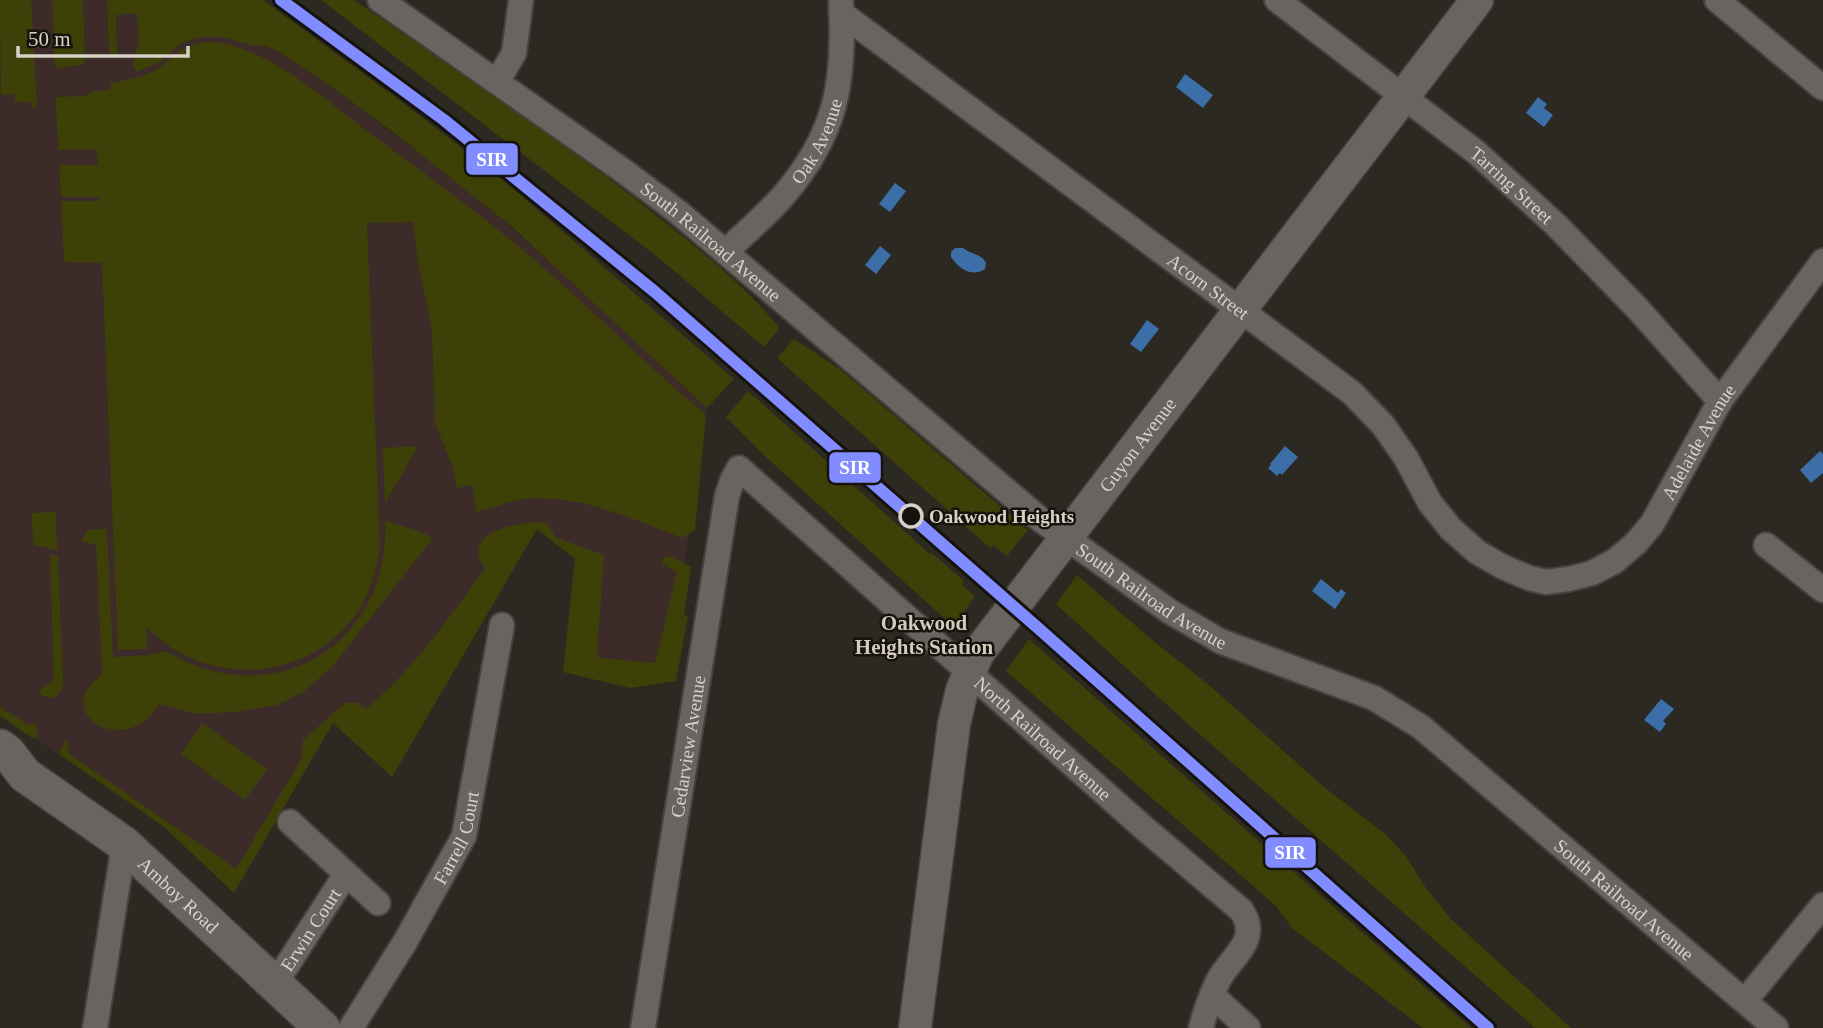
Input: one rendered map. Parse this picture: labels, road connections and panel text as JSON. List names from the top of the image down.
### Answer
{
  "streets": {
    "main road": ["Amboy Road"],
    "street": [
      "Oak Avenue",
      "Tarring Street",
      "South Railroad Avenue",
      "Acorn Street",
      "Adelaide Avenue",
      "Guyon Avenue",
      "North Railroad Avenue",
      "Cedarview Avenue",
      "Farrell Court",
      "Erwin Court"
    ]
  },
  "crossings": [
    ["Oak Avenue", "South Railroad Avenue"],
    ["Oak Avenue", "Acorn Street"],
    ["Tarring Street", "Adelaide Avenue"],
    ["Tarring Street", "Guyon Avenue"],
    ["South Railroad Avenue", "Guyon Avenue"],
    ["Acorn Street", "Adelaide Avenue"],
    ["Acorn Street", "Guyon Avenue"],
    ["Guyon Avenue", "North Railroad Avenue"],
    ["North Railroad Avenue", "Cedarview Avenue"],
    ["Amboy Road", "Erwin Court"]
  ],
  "districts": ["Oakwood Heights Station"],
  "places": ["Oakwood Heights"],
  "lines": ["transit line SIR"],
  "scale_bar": "50 m"
}
